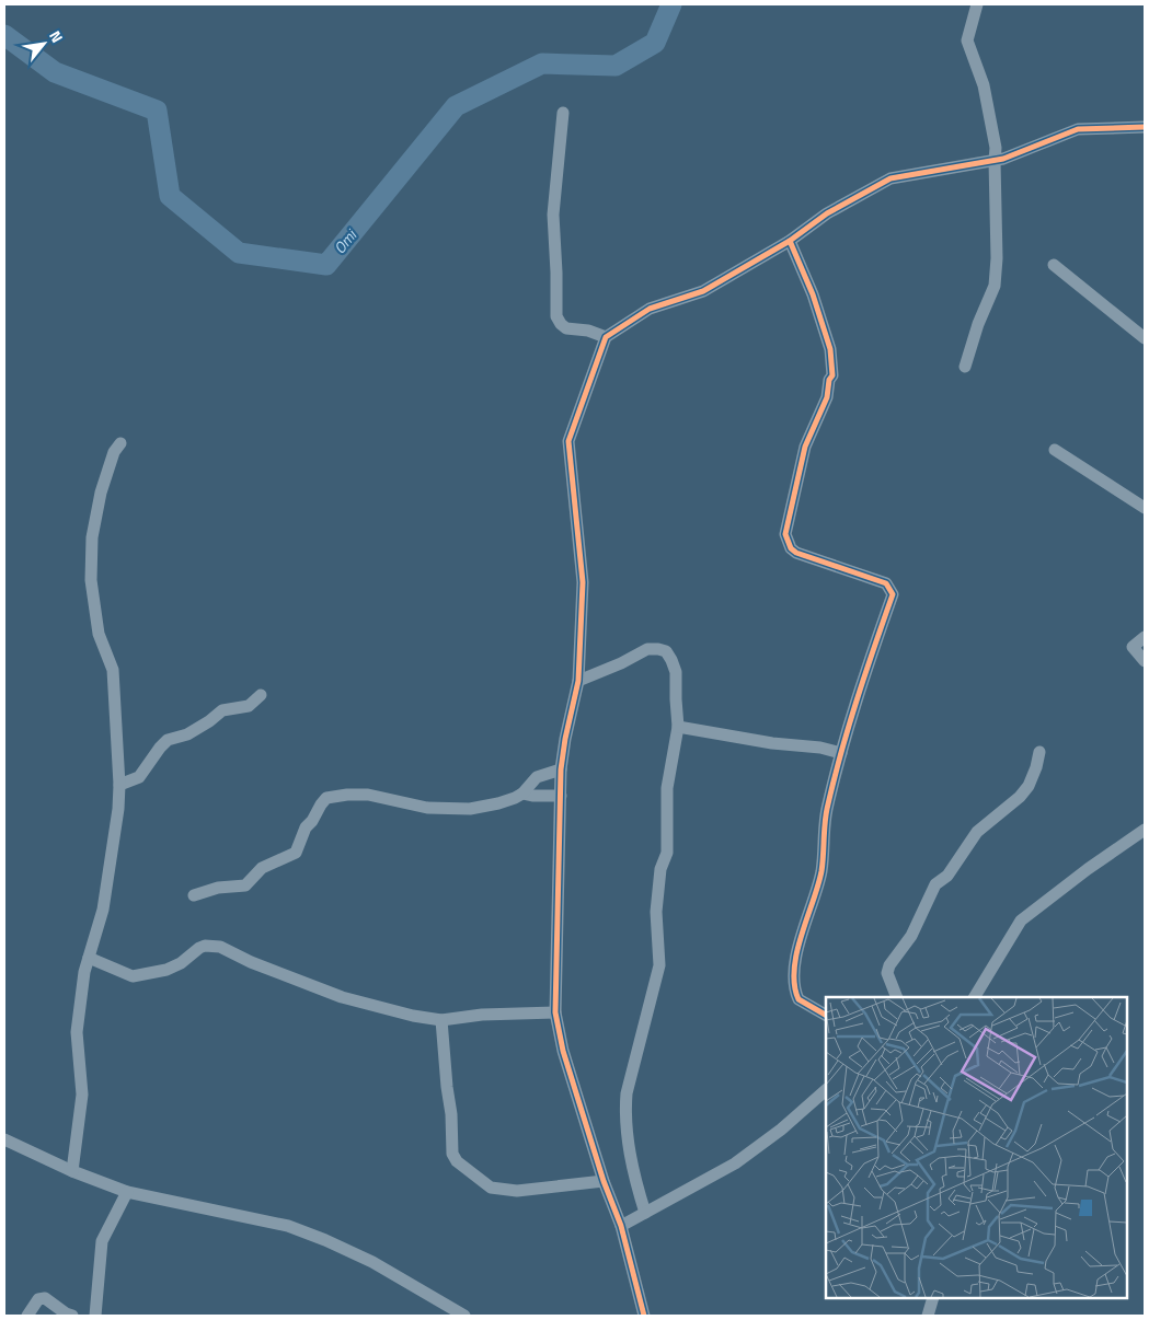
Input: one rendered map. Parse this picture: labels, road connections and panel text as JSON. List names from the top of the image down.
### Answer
{
  "water": ["Omi"],
  "north": "top right"
}
